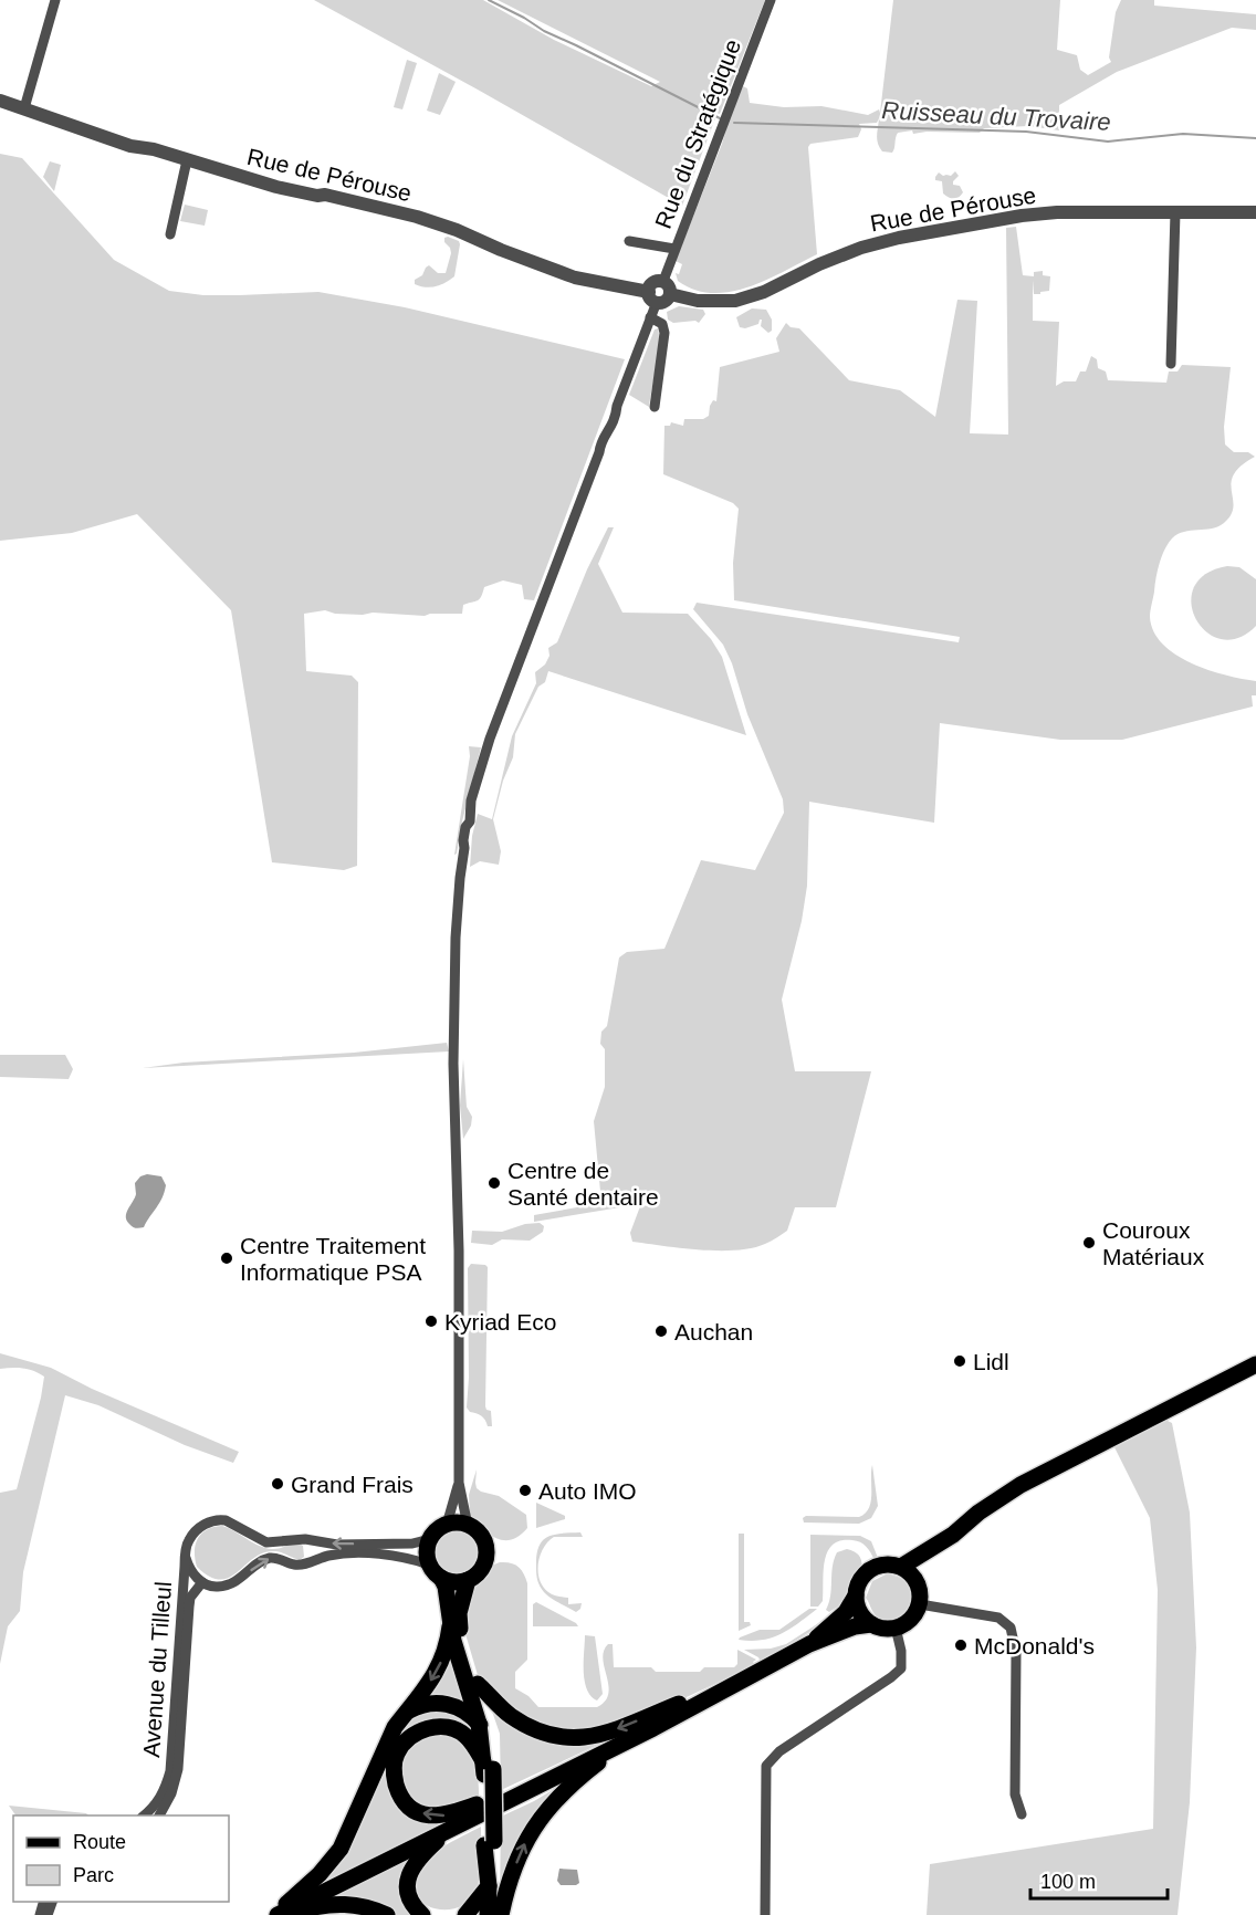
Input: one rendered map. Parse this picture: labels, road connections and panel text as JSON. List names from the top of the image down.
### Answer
{
  "streets": {
    "street": ["Rue du Stratégique", "Rue de Pérouse", "Avenue du Tilleul"]
  },
  "crossings": [
    ["Rue du Stratégique", "Rue de Pérouse"]
  ],
  "water": ["Ruisseau du Trovaire"],
  "places": [
    "Centre de Santé dentaire",
    "Couroux Matériaux",
    "Centre Traitement Informatique PSA",
    "Kyriad Eco",
    "Auchan",
    "Lidl",
    "Grand Frais",
    "Auto IMO",
    "McDonald's"
  ],
  "legend": ["Route", "Parc"],
  "scale_bar": "100 m"
}
